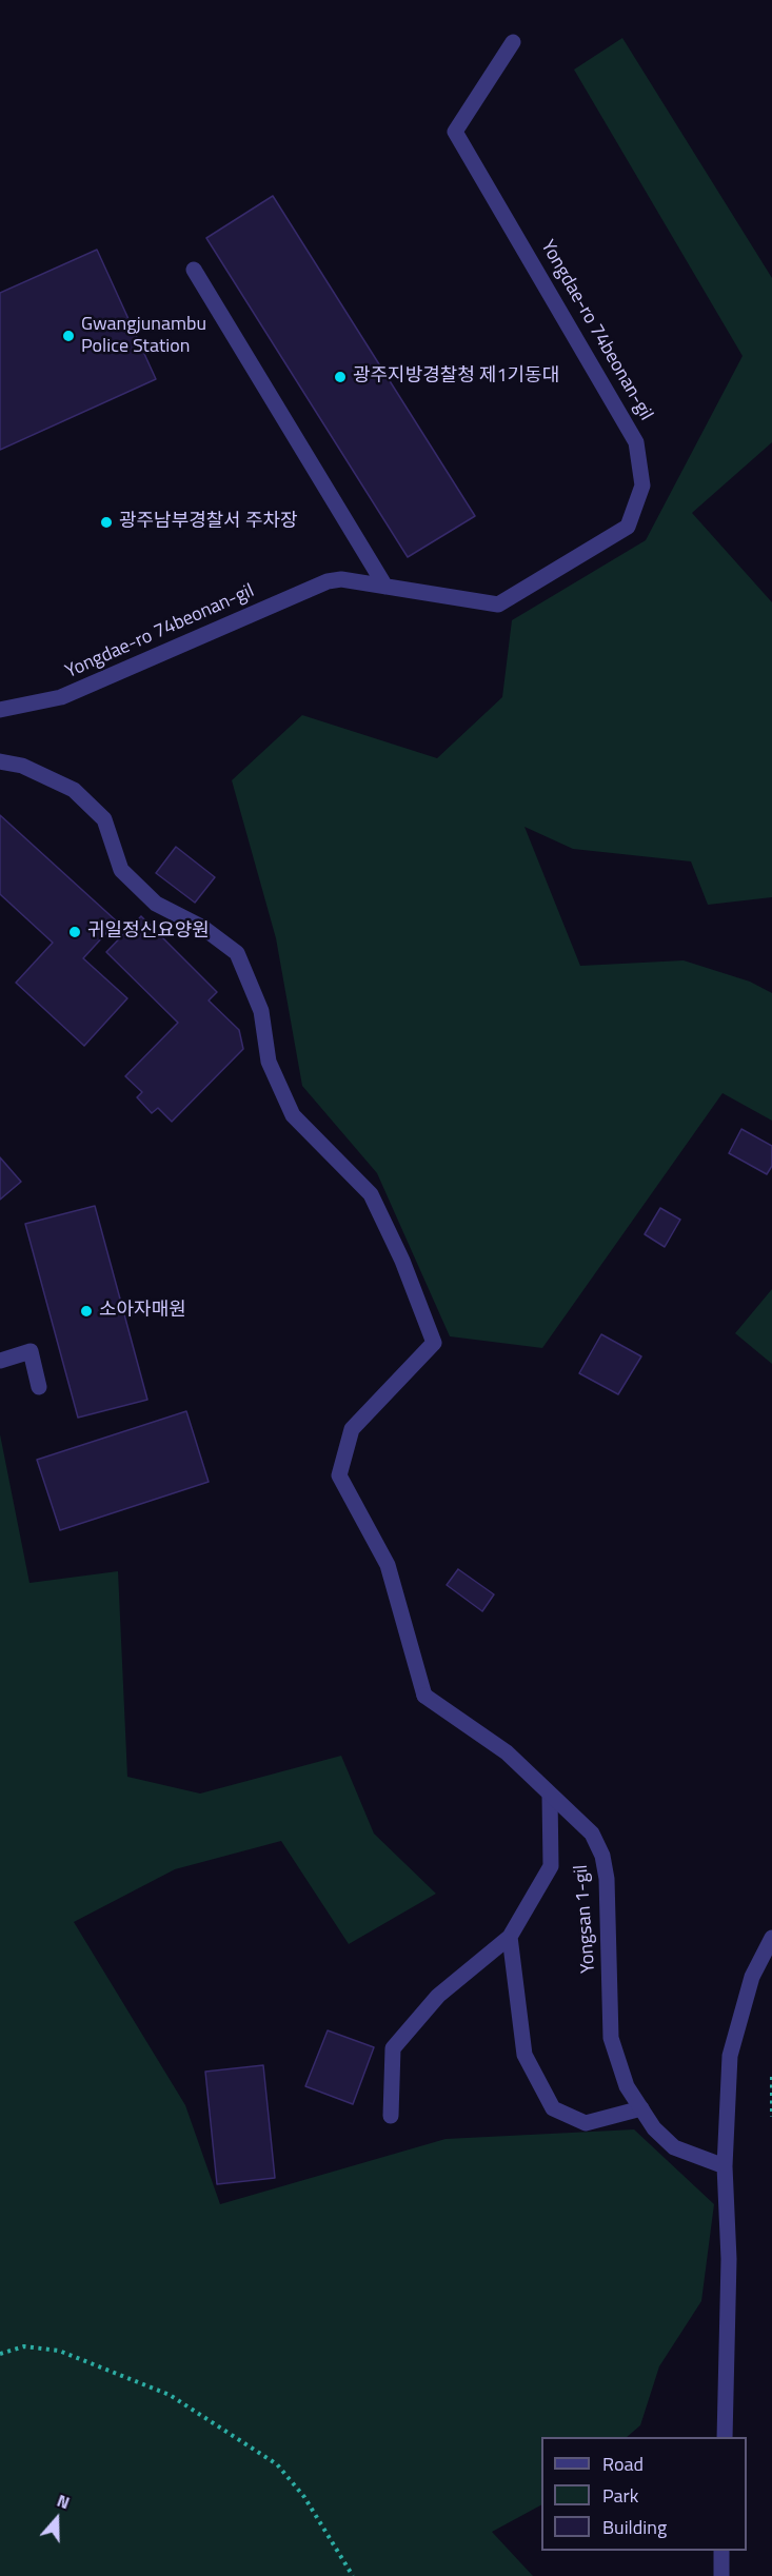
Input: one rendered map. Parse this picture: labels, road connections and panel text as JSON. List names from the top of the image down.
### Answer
{
  "streets": {
    "street": ["Yongdae-ro 74beonan-gil", "Yongsan 1-gil"]
  },
  "places": [
    "Gwangjunambu Police Station",
    "광주지방경찰청 제1기동대",
    "광주남부경찰서 주차장",
    "귀일정신요양원",
    "소아자매원"
  ],
  "legend": ["Road", "Park", "Building"],
  "north": "top"
}
